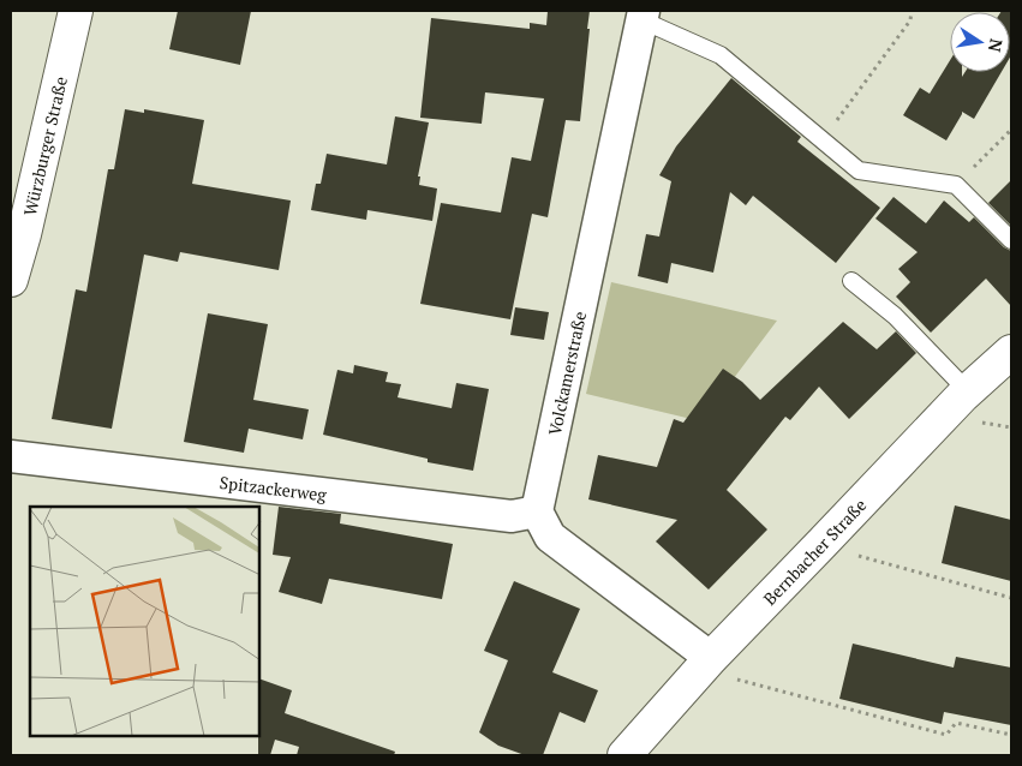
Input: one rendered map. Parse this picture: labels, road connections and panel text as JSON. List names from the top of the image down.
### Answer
{
  "streets": {
    "street": [
      "Würzburger Straße",
      "Volckamerstraße",
      "Spitzackerweg",
      "Bernbacher Straße"
    ]
  },
  "crossings": [
    ["Volckamerstraße", "Spitzackerweg"]
  ],
  "north": "right"
}
